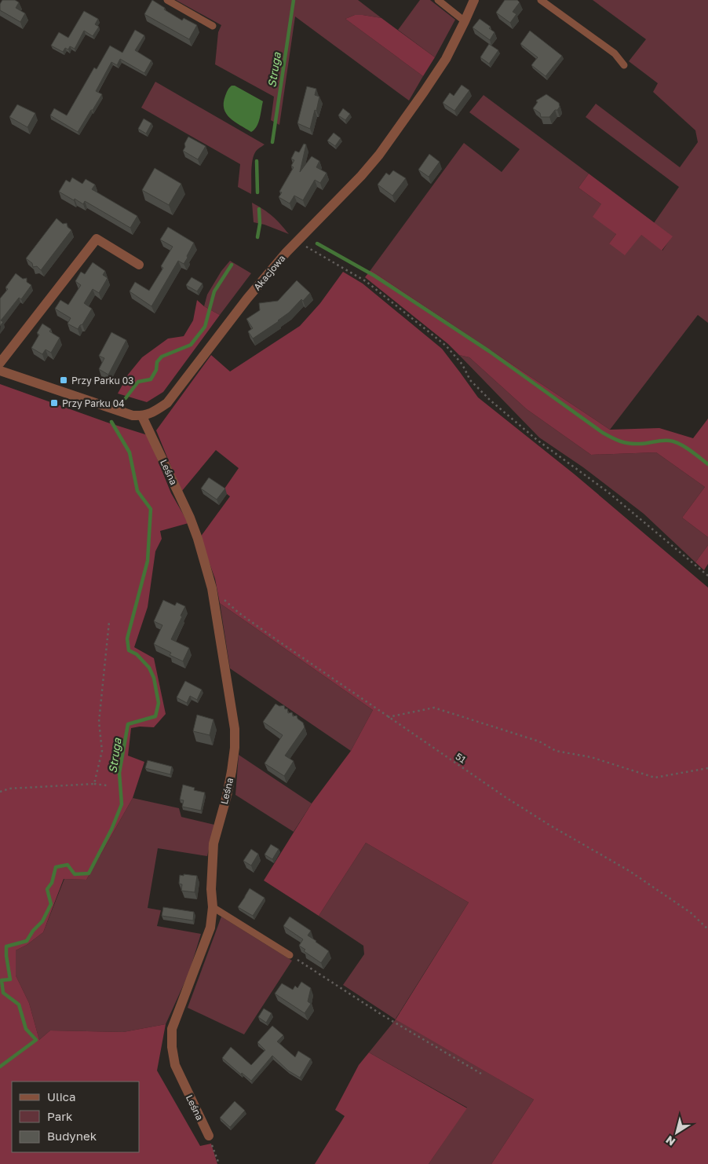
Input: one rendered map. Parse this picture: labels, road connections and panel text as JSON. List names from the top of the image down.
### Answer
{
  "streets": {
    "street": ["Akacjowa", "Leśna"],
    "path": ["51"]
  },
  "crossings": [
    ["Akacjowa", "Leśna"],
    ["Leśna", "51"]
  ],
  "water": ["Struga"],
  "places": {
    "transit": ["Przy Parku 03", "Przy Parku 04"]
  },
  "legend": ["Ulica", "Park", "Budynek"],
  "north": "bottom left"
}
